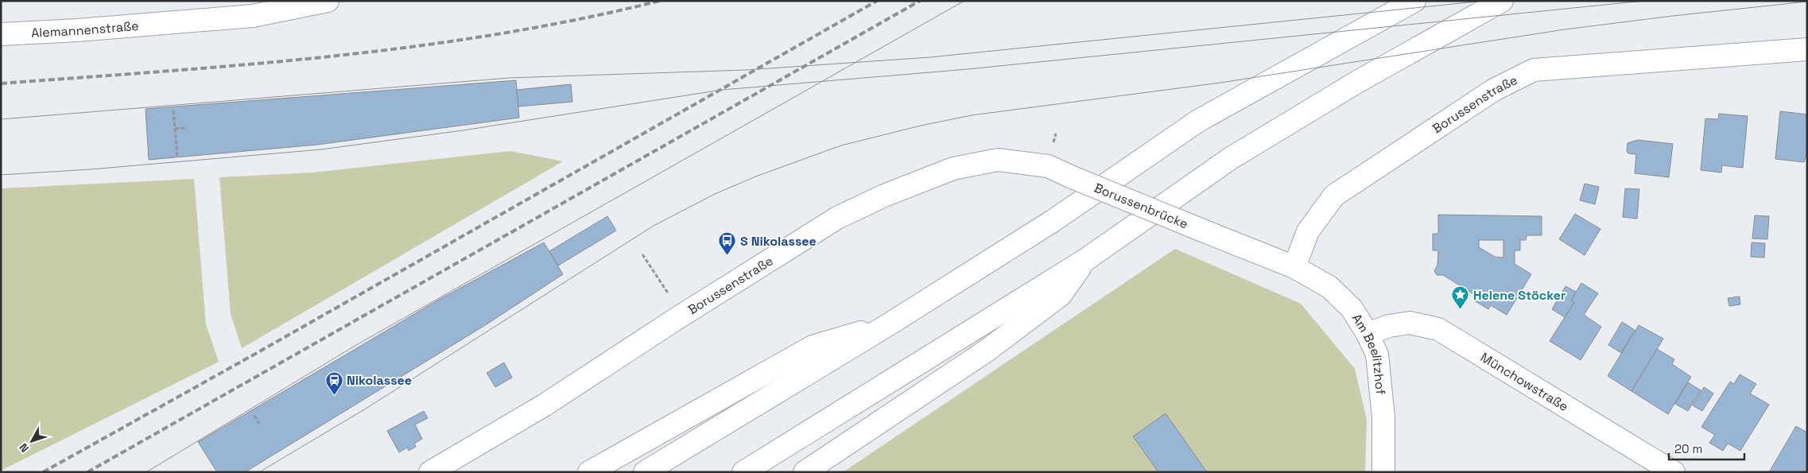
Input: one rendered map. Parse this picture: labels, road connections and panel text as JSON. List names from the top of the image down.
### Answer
{
  "streets": {
    "main road": [
      "Alemannenstraße",
      "Borussenstraße",
      "Borussenbrücke",
      "Am Beelitzhof",
      "Münchowstraße"
    ]
  },
  "crossings": [
    ["Borussenstraße", "Borussenbrücke"],
    ["Borussenstraße", "Am Beelitzhof"],
    ["Borussenbrücke", "Am Beelitzhof"],
    ["Am Beelitzhof", "Münchowstraße"]
  ],
  "places": {
    "bus stop": ["S Nikolassee"],
    "place": ["Helene Stöcker"],
    "station": ["Nikolassee"]
  },
  "scale_bar": "20 m",
  "north": "bottom left"
}
